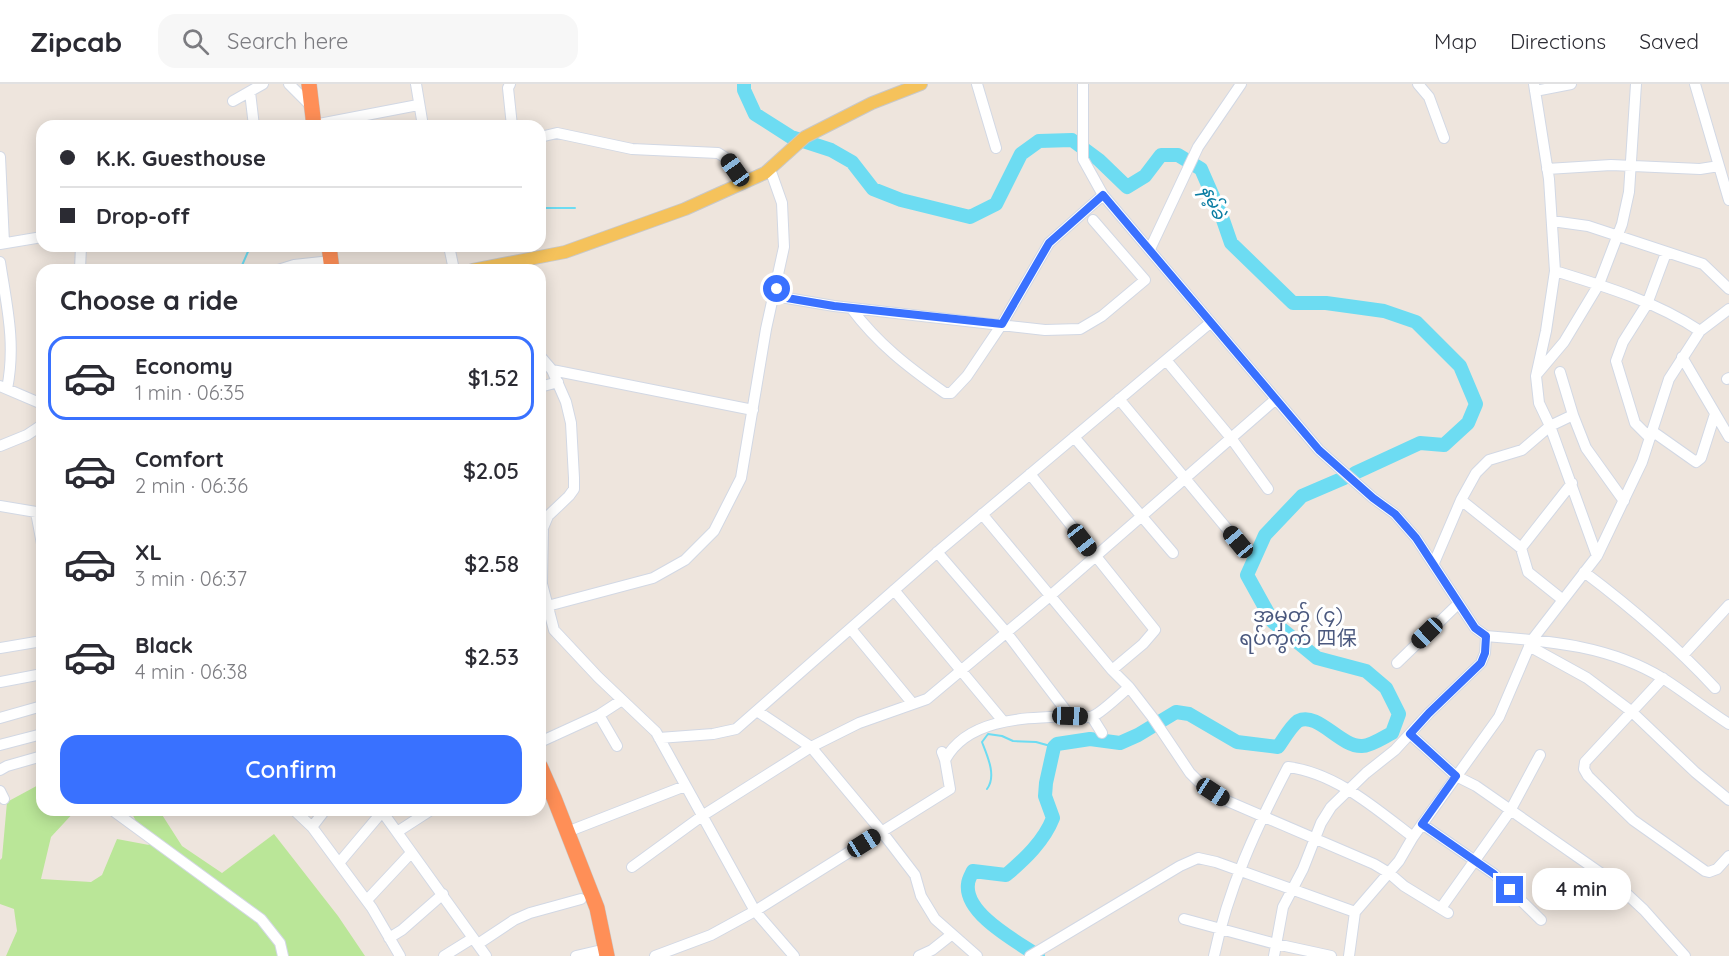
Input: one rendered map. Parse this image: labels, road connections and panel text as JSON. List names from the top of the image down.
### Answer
{
  "districts": ["အမှတ် (၄) ရပ်ကွက် 四保"],
  "water": ["နမ့်ခဲ"],
  "page": {
    "header": "Zipcab",
    "search": "Search here",
    "nav": ["Map", "Directions", "Saved"],
    "banner": ["K.K. Guesthouse", "Drop-off"],
    "heading": "Choose a ride",
    "list": [
      {
        "name": "Economy",
        "note": "1 min · 06:35",
        "value": "$1.52"
      },
      {
        "name": "Comfort",
        "note": "2 min · 06:36",
        "value": "$2.05"
      },
      {
        "name": "XL",
        "note": "3 min · 06:37",
        "value": "$2.58"
      },
      {
        "name": "Black",
        "note": "4 min · 06:38",
        "value": "$2.53"
      }
    ],
    "buttons": "Confirm",
    "bubble": "4 min"
  }
}
